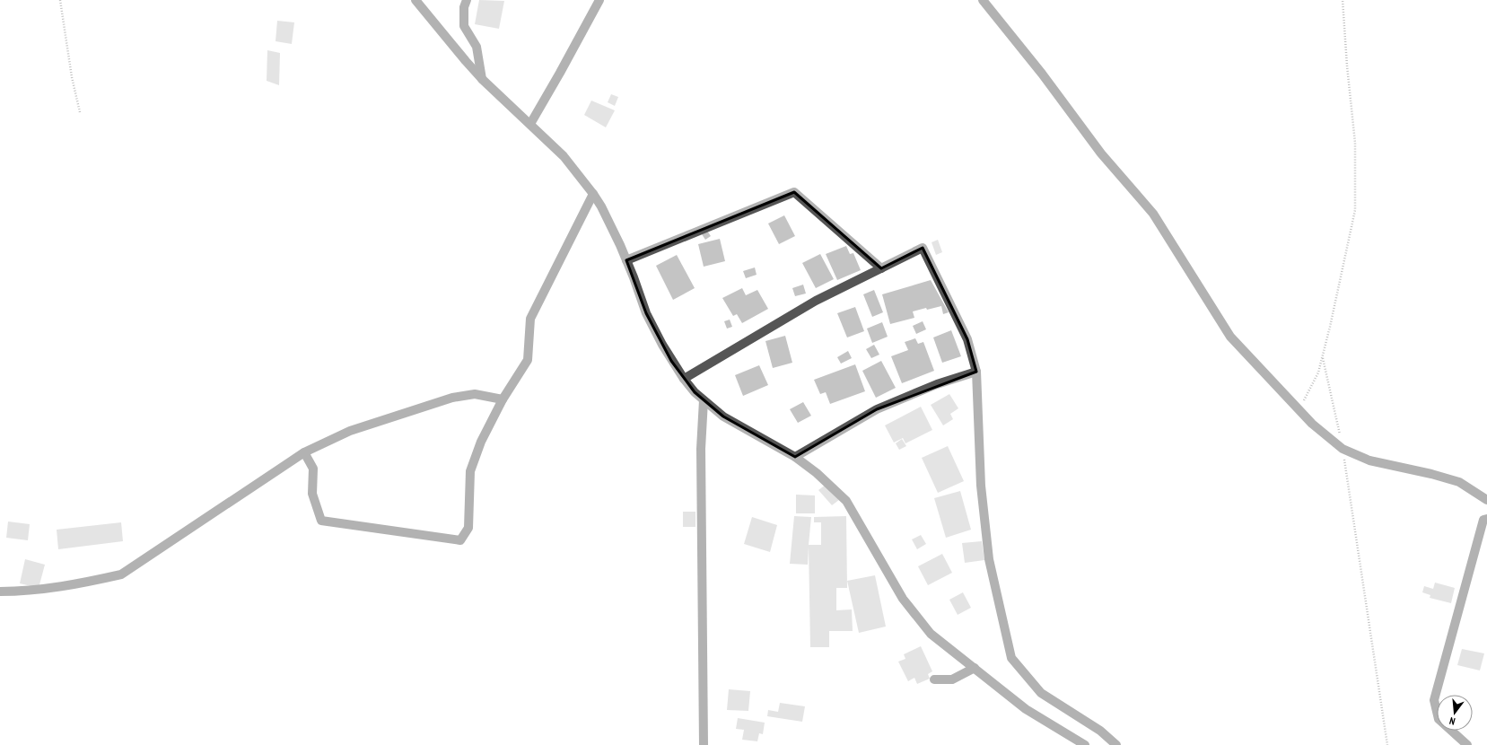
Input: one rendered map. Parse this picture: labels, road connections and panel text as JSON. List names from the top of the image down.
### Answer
{
  "north": "bottom"
}
